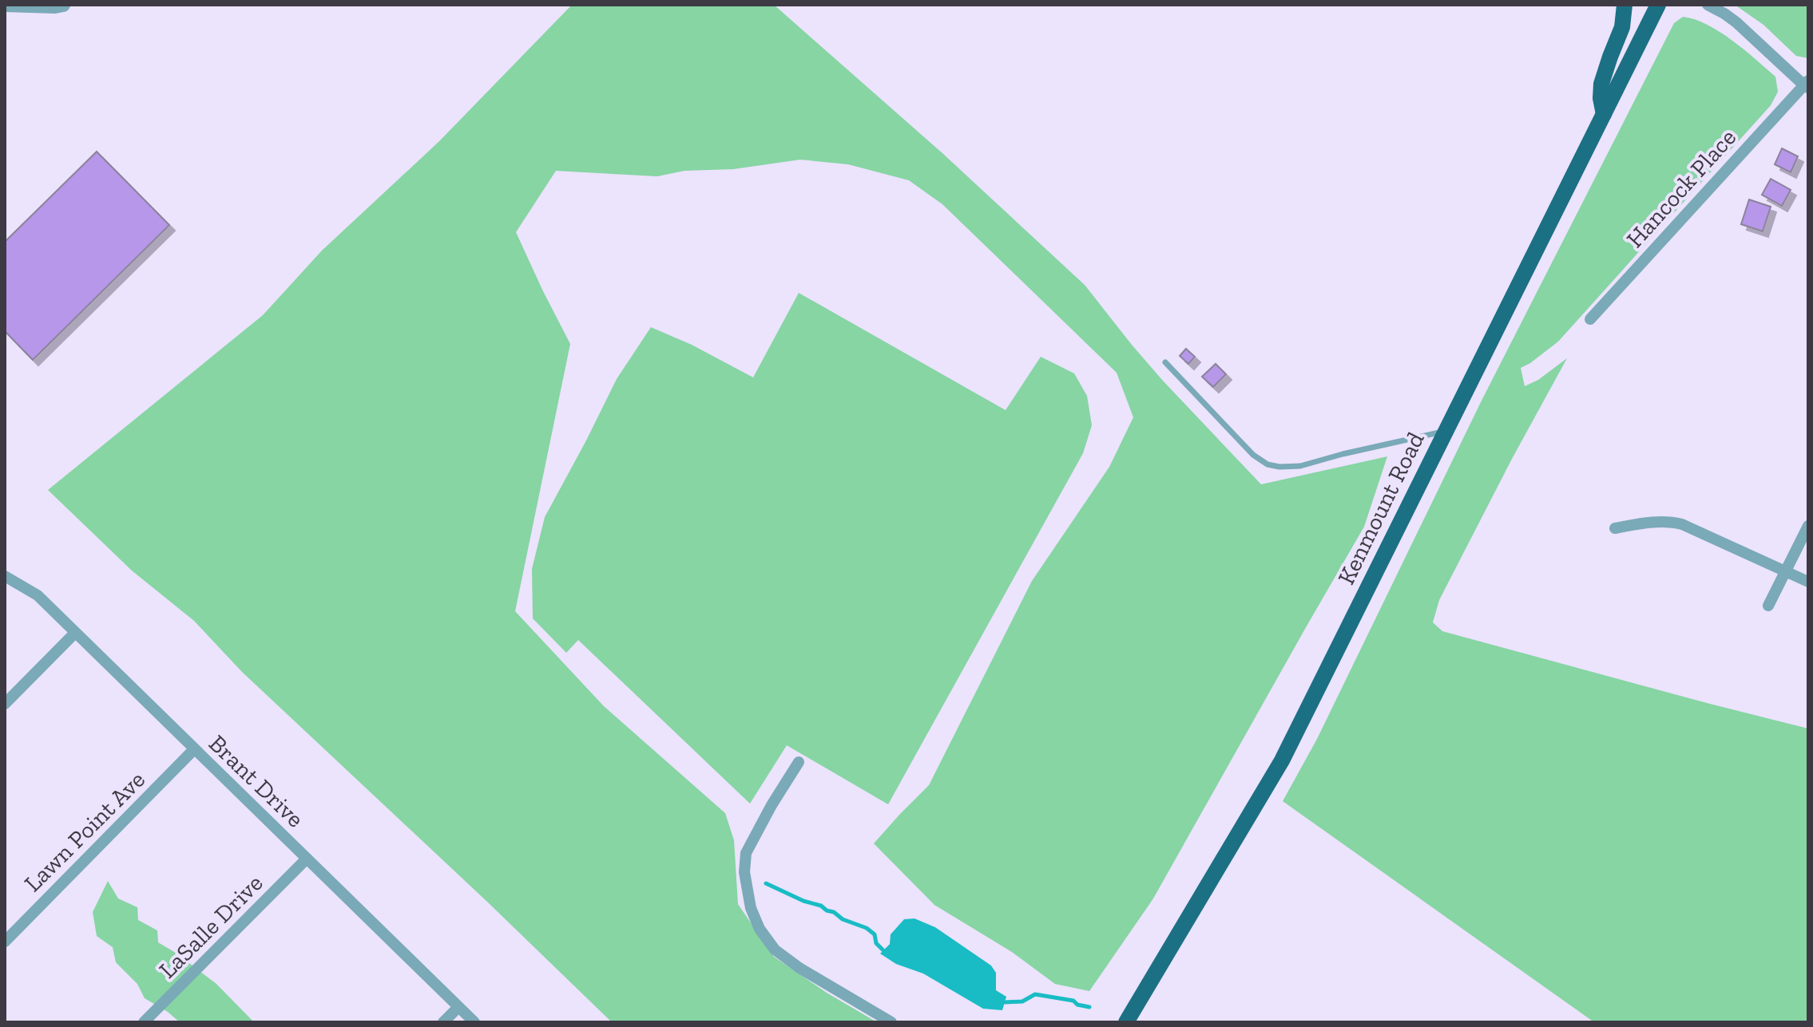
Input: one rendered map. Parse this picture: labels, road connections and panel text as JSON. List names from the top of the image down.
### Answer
{
  "streets": {
    "main road": ["Kenmount Road"],
    "street": [
      "Hancock Place",
      "Brant Drive",
      "Lawn Point Ave",
      "LaSalle Drive"
    ]
  },
  "crossings": [
    ["Brant Drive", "Lawn Point Ave"],
    ["Brant Drive", "LaSalle Drive"]
  ]
}
